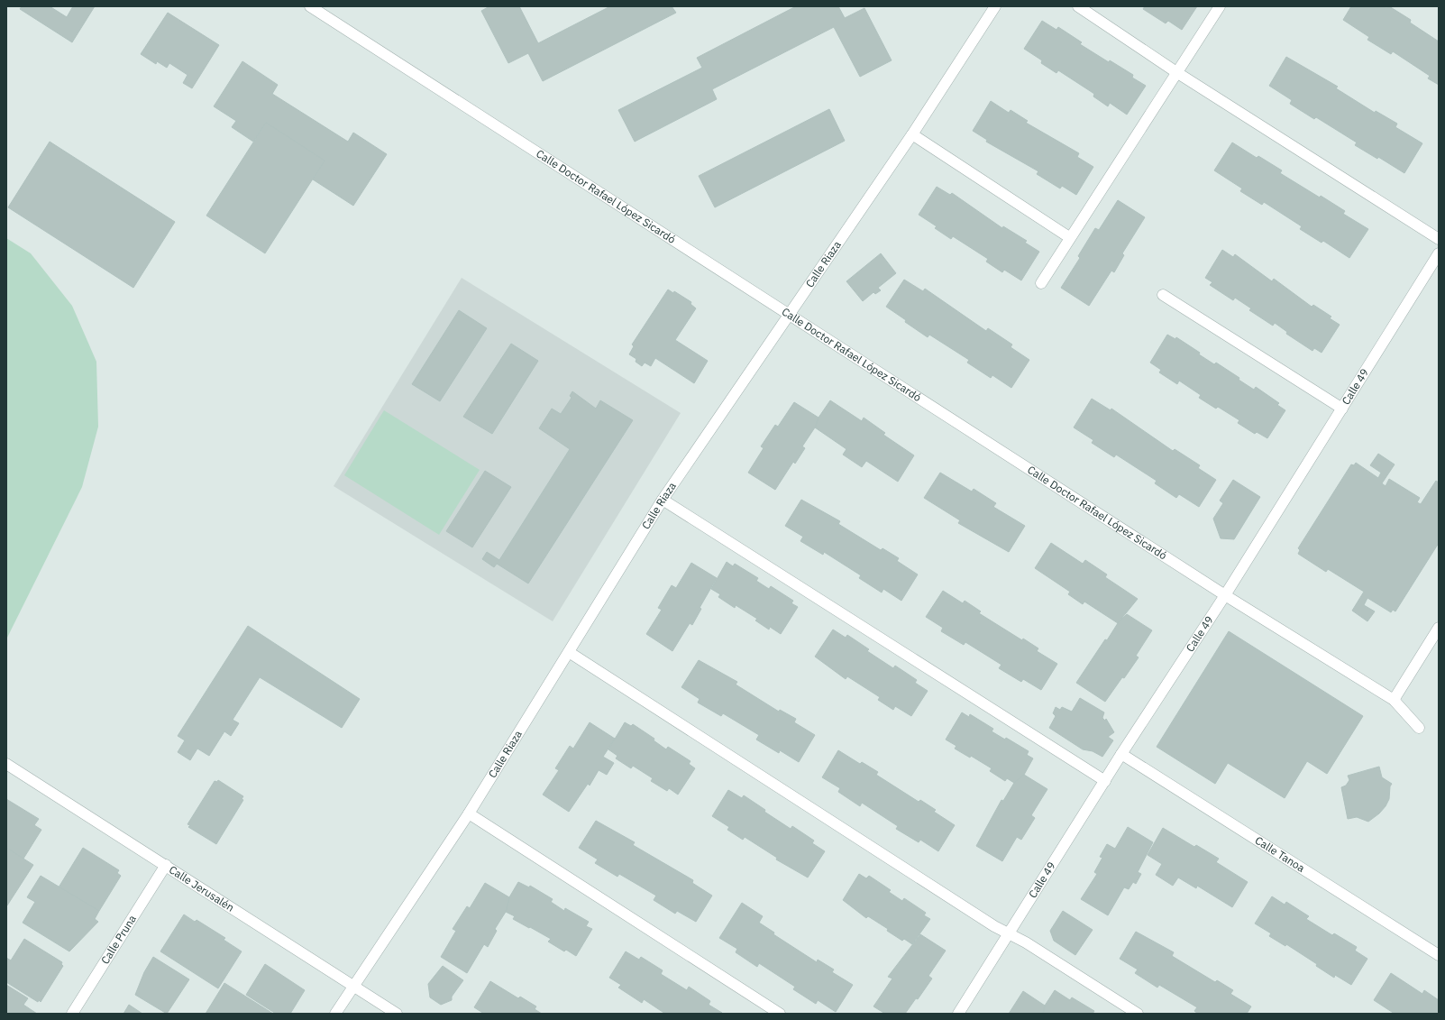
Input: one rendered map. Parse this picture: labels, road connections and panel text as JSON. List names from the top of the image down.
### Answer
{
  "streets": {
    "street": [
      "Calle Doctor Rafael López Sicardó",
      "Calle Riaza",
      "Calle 49",
      "Calle Tanoa",
      "Calle Jerusalén",
      "Calle Pruna"
    ]
  },
  "crossings": [
    ["Calle Doctor Rafael López Sicardó", "Calle Riaza"],
    ["Calle Doctor Rafael López Sicardó", "Calle 49"],
    ["Calle Riaza", "Calle Jerusalén"],
    ["Calle 49", "Calle Tanoa"],
    ["Calle Jerusalén", "Calle Pruna"]
  ]
}
